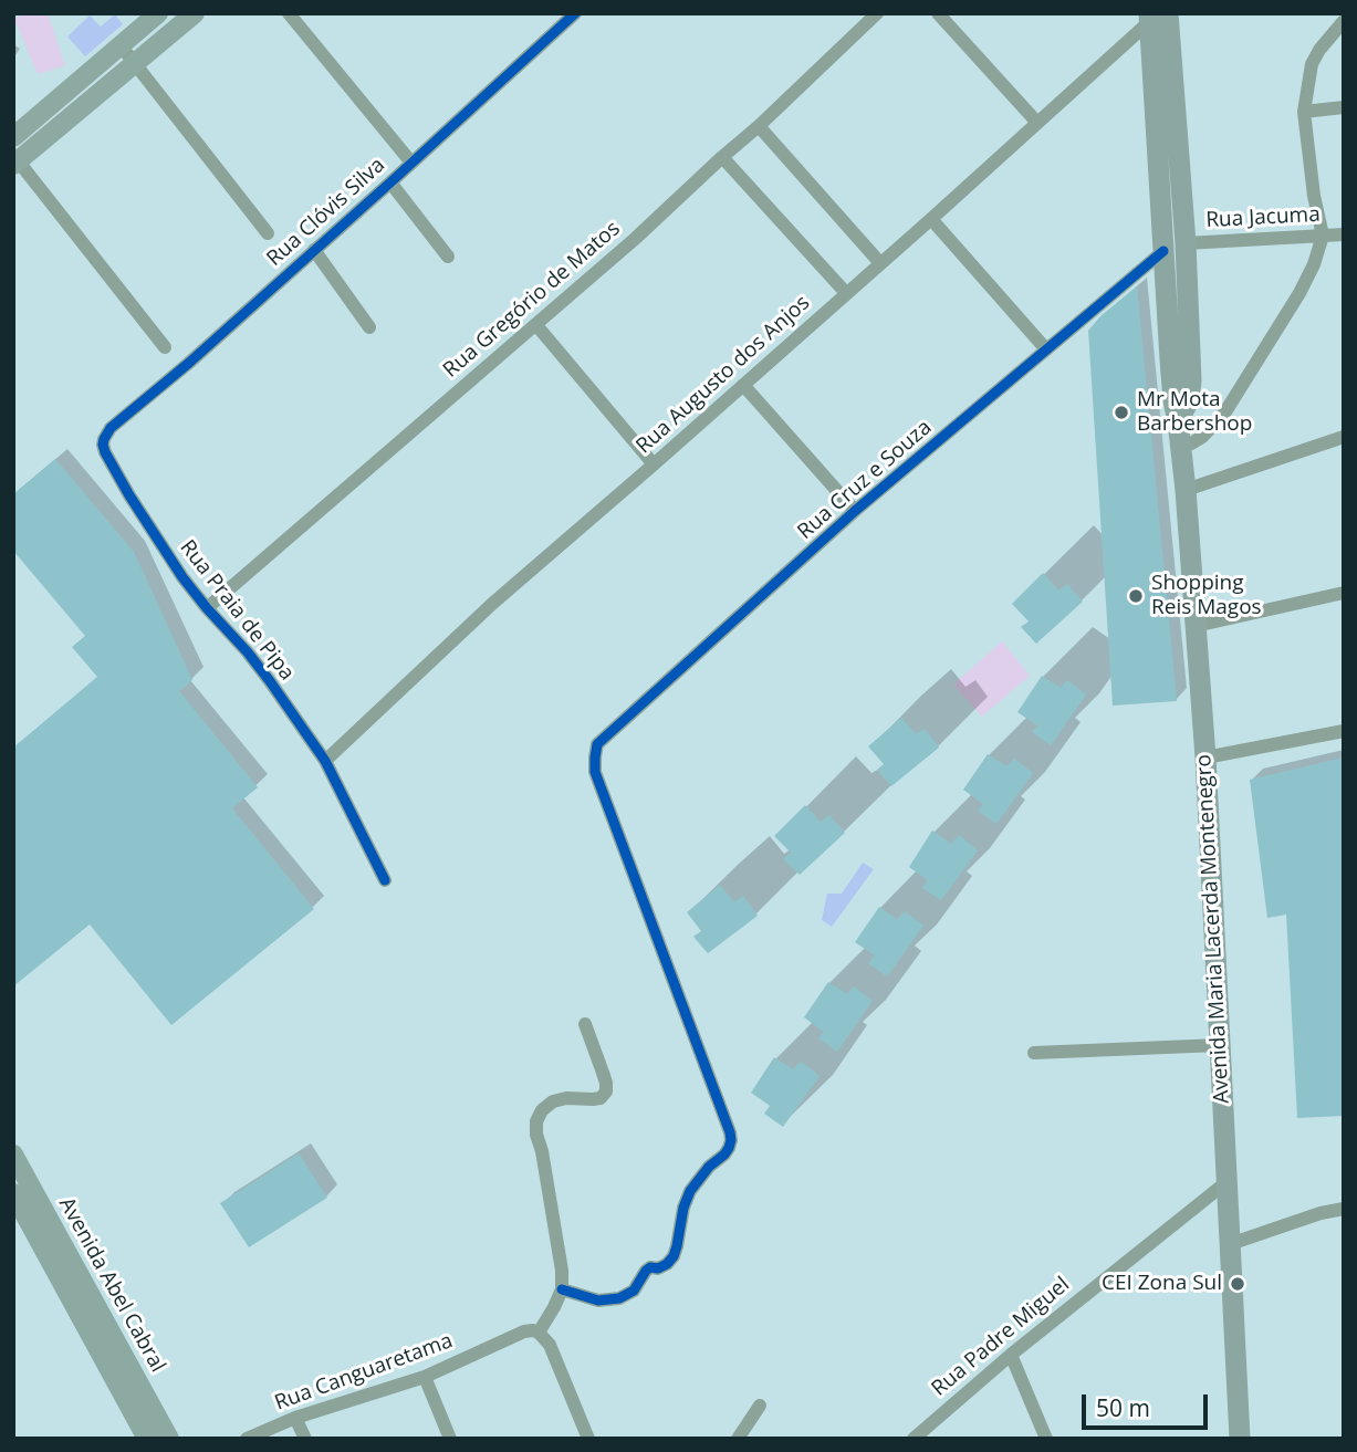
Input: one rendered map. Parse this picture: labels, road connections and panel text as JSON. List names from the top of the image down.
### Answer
{
  "streets": {
    "main road": ["Avenida Maria Lacerda Montenegro", "Avenida Abel Cabral"],
    "street": [
      "Rua Clóvis Silva",
      "Rua Jacuma",
      "Rua Gregório de Matos",
      "Rua Augusto dos Anjos",
      "Rua Cruz e Souza",
      "Rua Praia de Pipa",
      "Rua Padre Miguel",
      "Rua Canguaretama"
    ]
  },
  "crossings": [
    ["Rua Clóvis Silva", "Rua Praia de Pipa"],
    ["Rua Jacuma", "Avenida Maria Lacerda Montenegro"],
    ["Rua Gregório de Matos", "Rua Praia de Pipa"],
    ["Rua Augusto dos Anjos", "Rua Praia de Pipa"],
    ["Rua Augusto dos Anjos", "Avenida Maria Lacerda Montenegro"],
    ["Rua Cruz e Souza", "Avenida Maria Lacerda Montenegro"],
    ["Avenida Maria Lacerda Montenegro", "Rua Padre Miguel"]
  ],
  "places": ["Mr Mota Barbershop", "Shopping Reis Magos", "CEI Zona Sul"],
  "scale_bar": "50 m"
}
